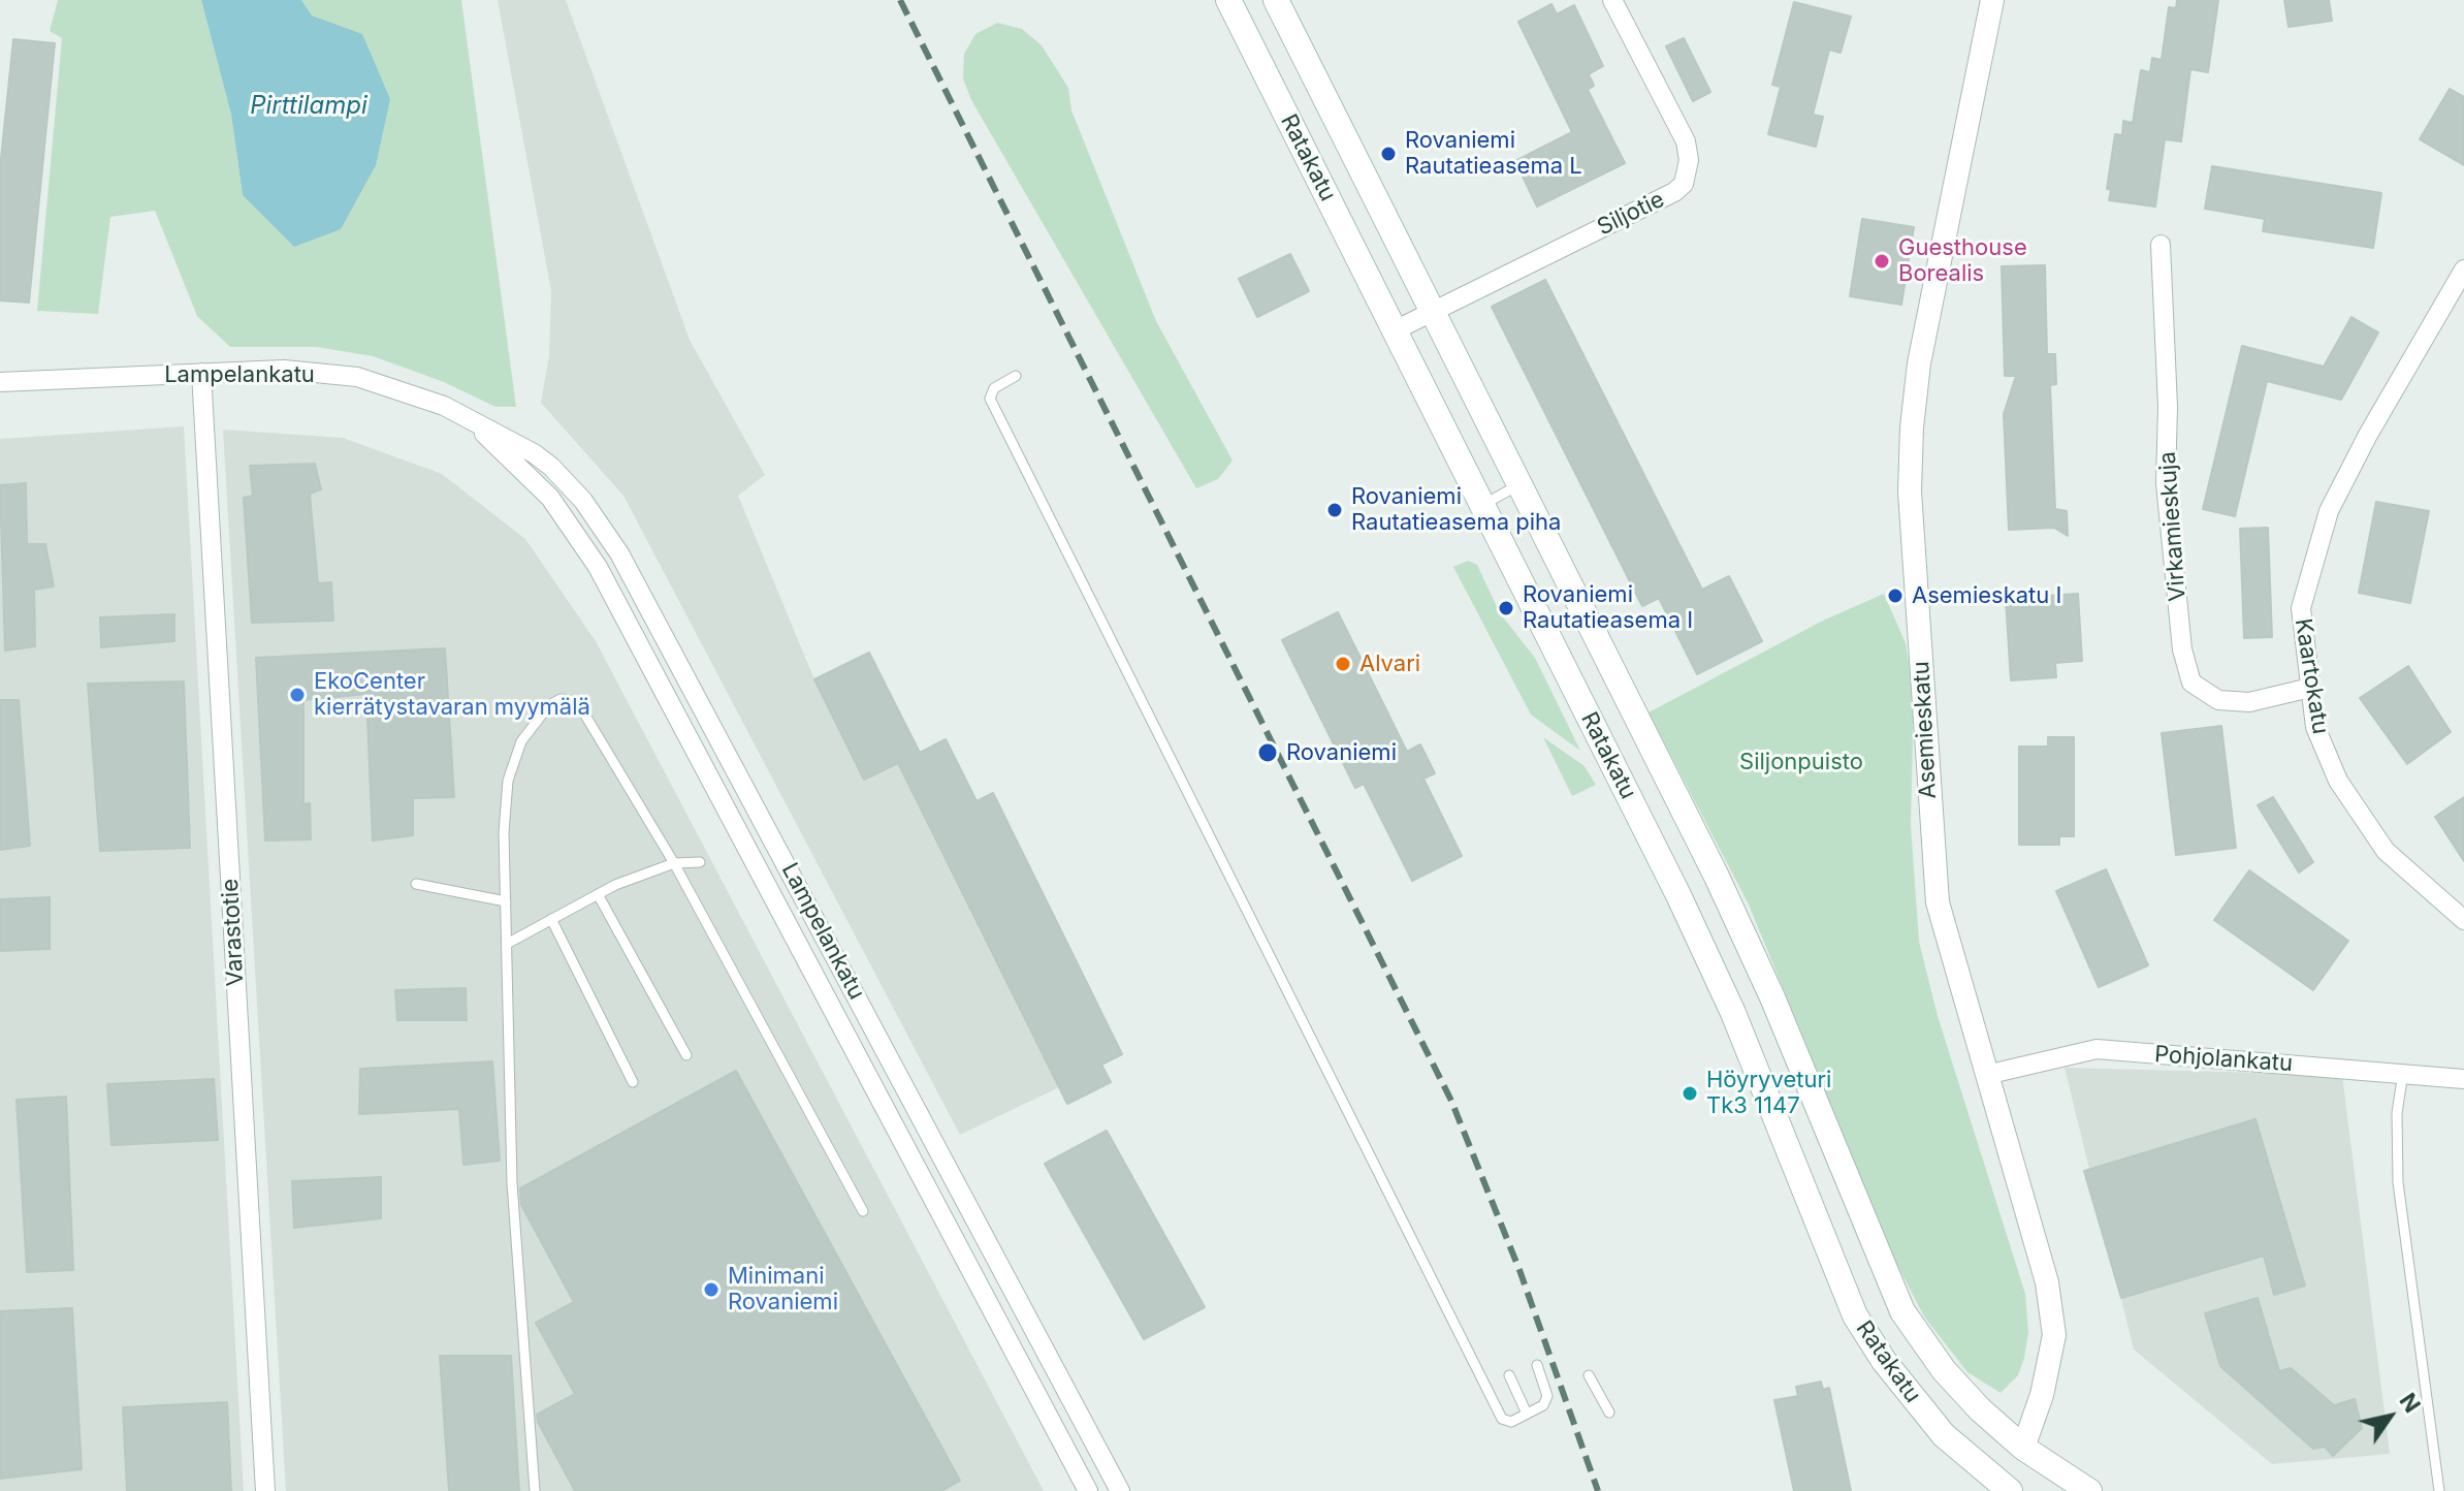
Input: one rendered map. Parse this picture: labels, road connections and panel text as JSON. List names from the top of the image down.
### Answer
{
  "streets": {
    "main road": ["Ratakatu"],
    "street": [
      "Siljotie",
      "Lampelankatu",
      "Virkamieskuja",
      "Kaartokatu",
      "Asemieskatu",
      "Varastotie",
      "Pohjolankatu"
    ]
  },
  "crossings": [
    ["Ratakatu", "Siljotie"],
    ["Ratakatu", "Asemieskatu"],
    ["Lampelankatu", "Varastotie"],
    ["Virkamieskuja", "Kaartokatu"],
    ["Asemieskatu", "Pohjolankatu"]
  ],
  "water": ["Pirttilampi"],
  "parks": ["Siljonpuisto"],
  "places": [
    "Rovaniemi Rautatieasema L",
    "Guesthouse Borealis",
    "Rovaniemi Rautatieasema piha",
    "Asemieskatu I",
    "Rovaniemi Rautatieasema I",
    "Alvari",
    "EkoCenter kierrätystavaran myymälä",
    "Rovaniemi",
    "Höyryveturi Tk3 1147",
    "Minimani Rovaniemi"
  ],
  "north": "top right"
}
